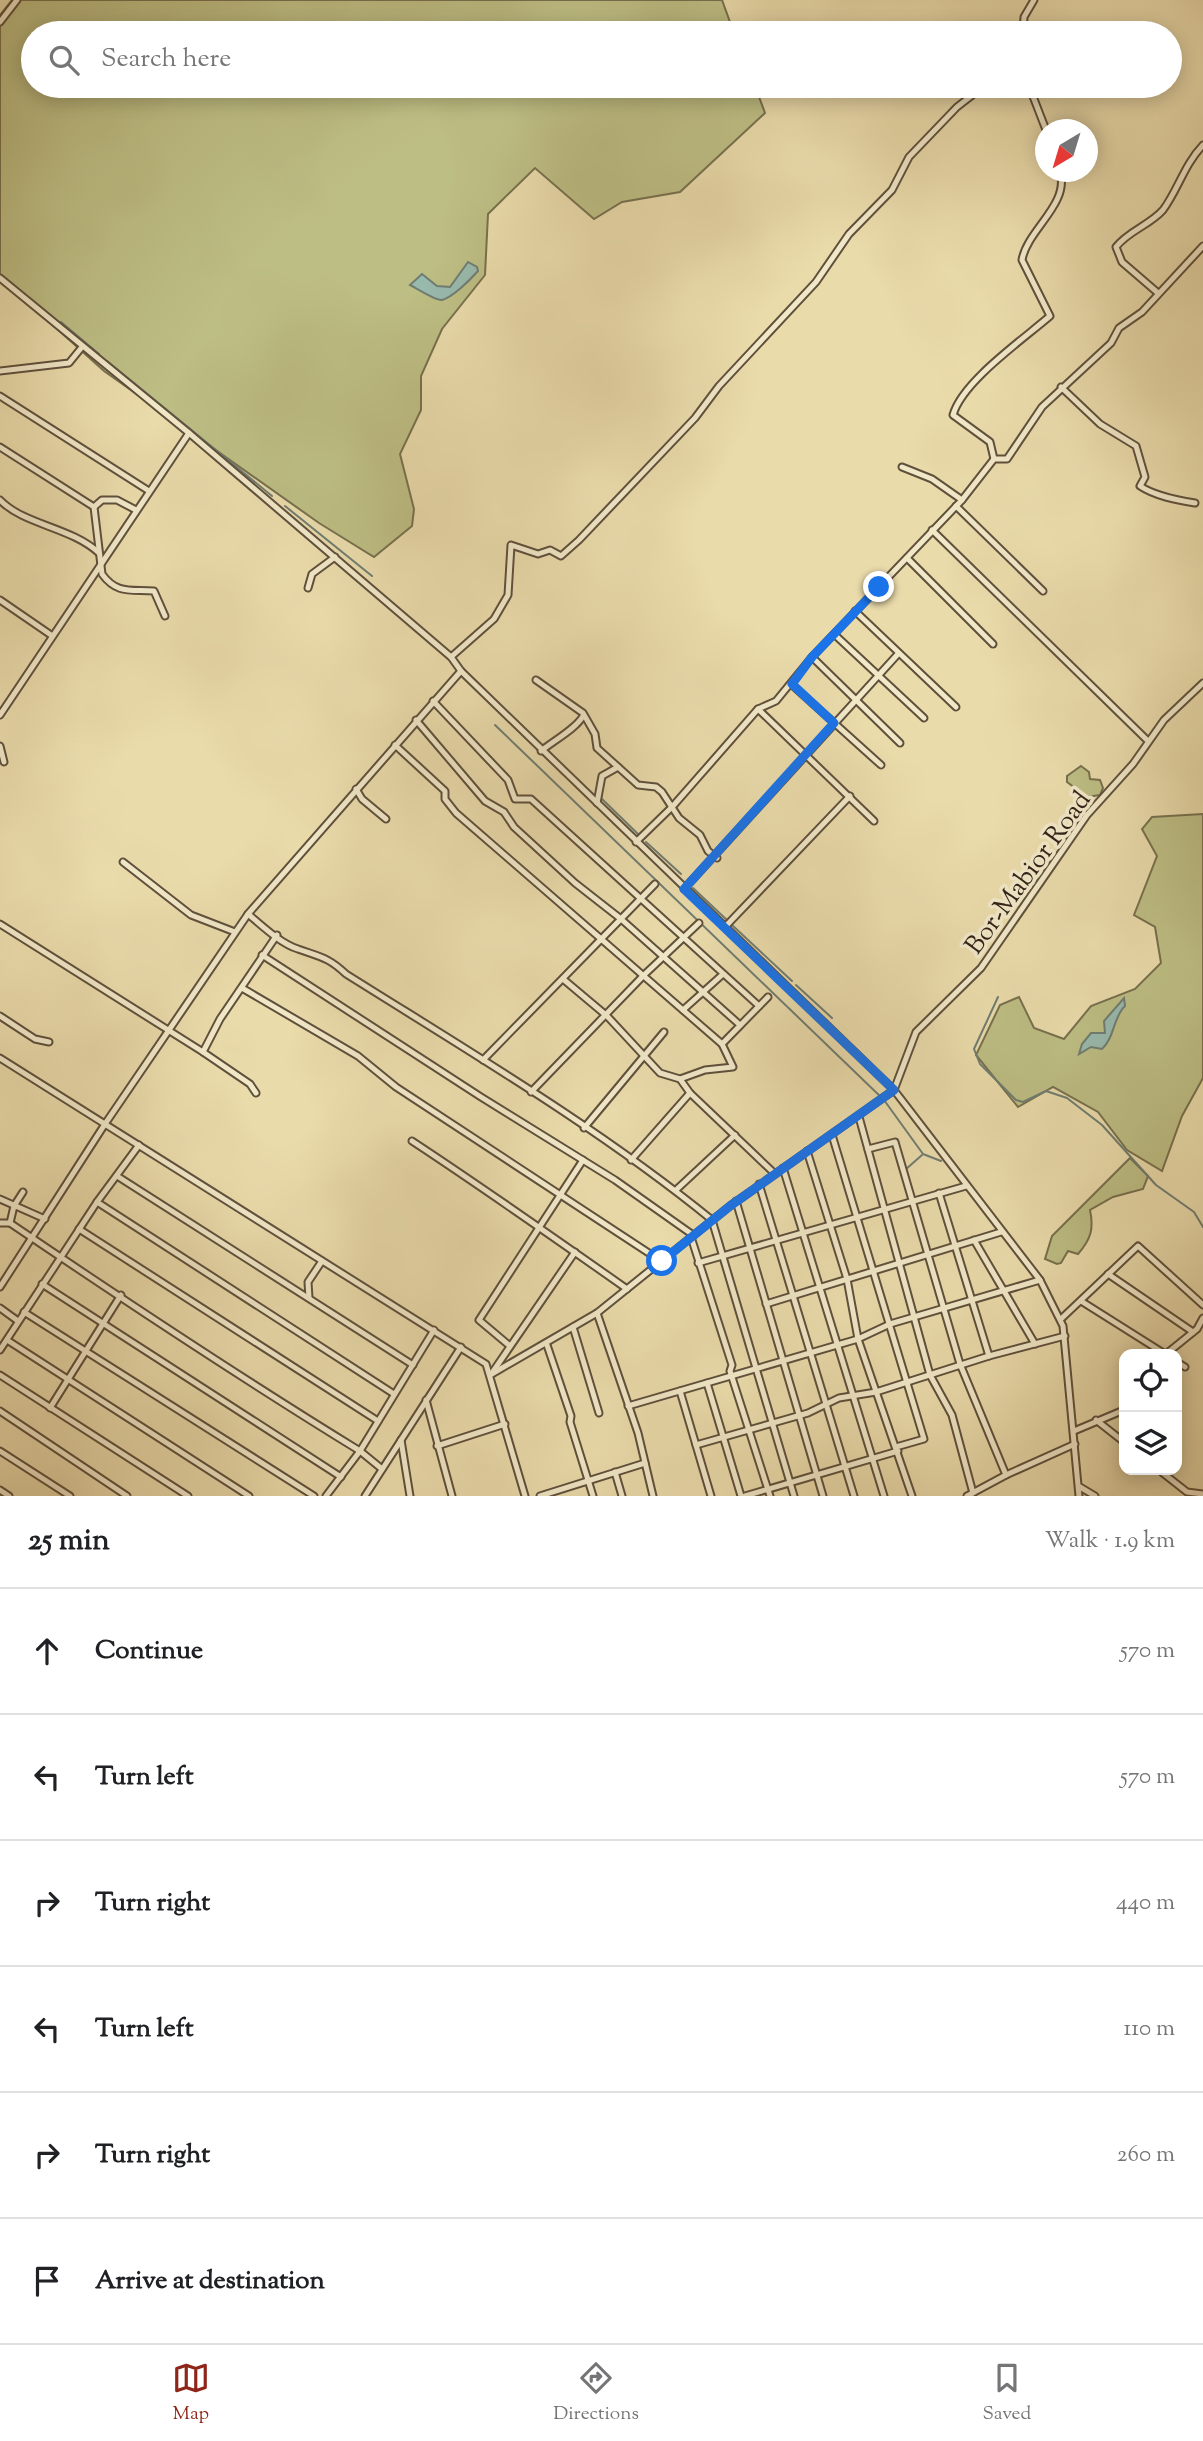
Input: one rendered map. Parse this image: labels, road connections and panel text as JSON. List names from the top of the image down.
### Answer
{
  "streets": {
    "street": ["Bor-Mabior Road"]
  },
  "north": "bottom left",
  "page": {
    "search": "Search here",
    "heading": ["25 min", "Walk · 1.9 km"],
    "list": [
      ["Continue", "570 m"],
      ["Turn left", "570 m"],
      ["Turn right", "440 m"],
      ["Turn left", "110 m"],
      ["Turn right", "260 m"],
      "Arrive at destination"
    ],
    "nav": ["Map", "Directions", "Saved"]
  }
}
